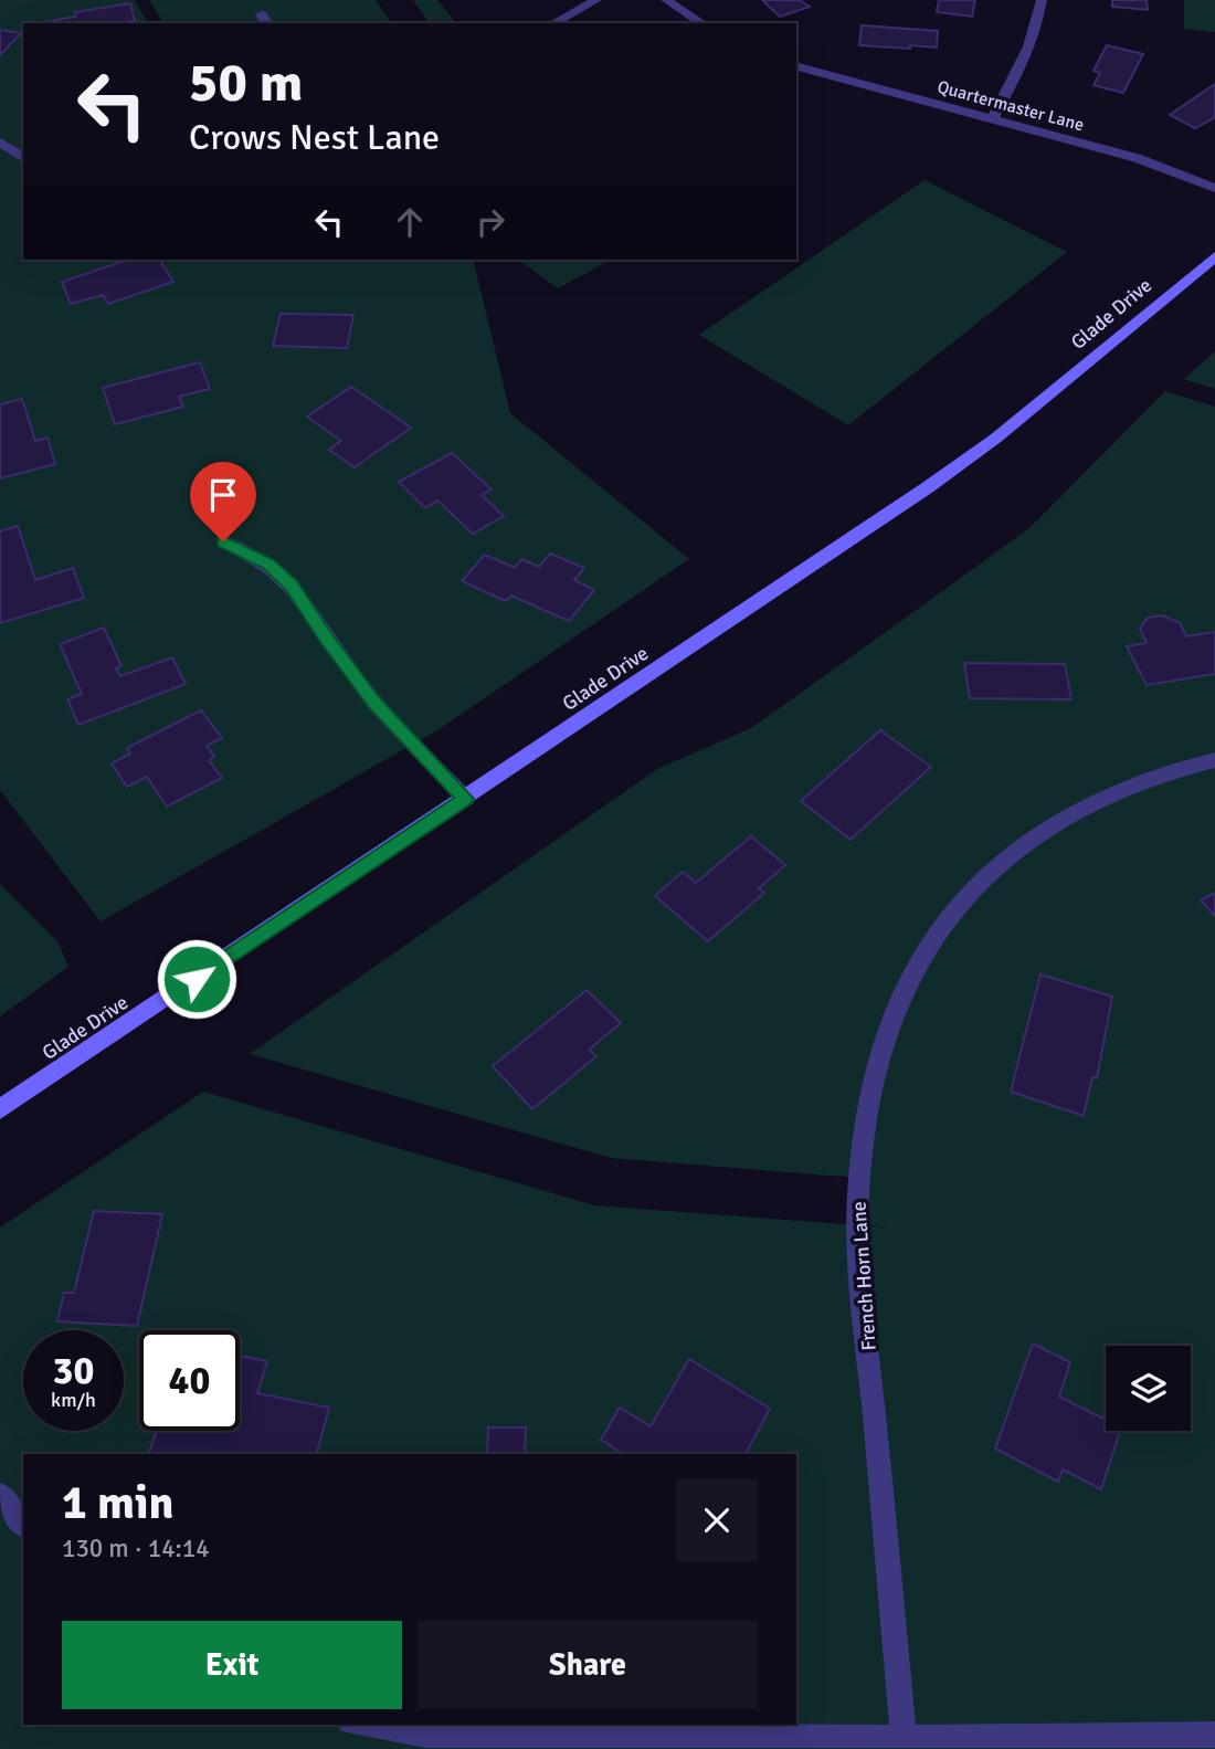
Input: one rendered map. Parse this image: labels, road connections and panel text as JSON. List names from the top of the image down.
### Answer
{
  "streets": {
    "street": ["Quartermaster Lane", "Glade Drive", "French Horn Lane"]
  },
  "page": {
    "turn": ["50 m", "Crows Nest Lane"],
    "speed": "30 km/h",
    "limit": "40",
    "heading": ["1 min", "130 m · 14:14"],
    "buttons": ["Exit", "Share"]
  }
}
